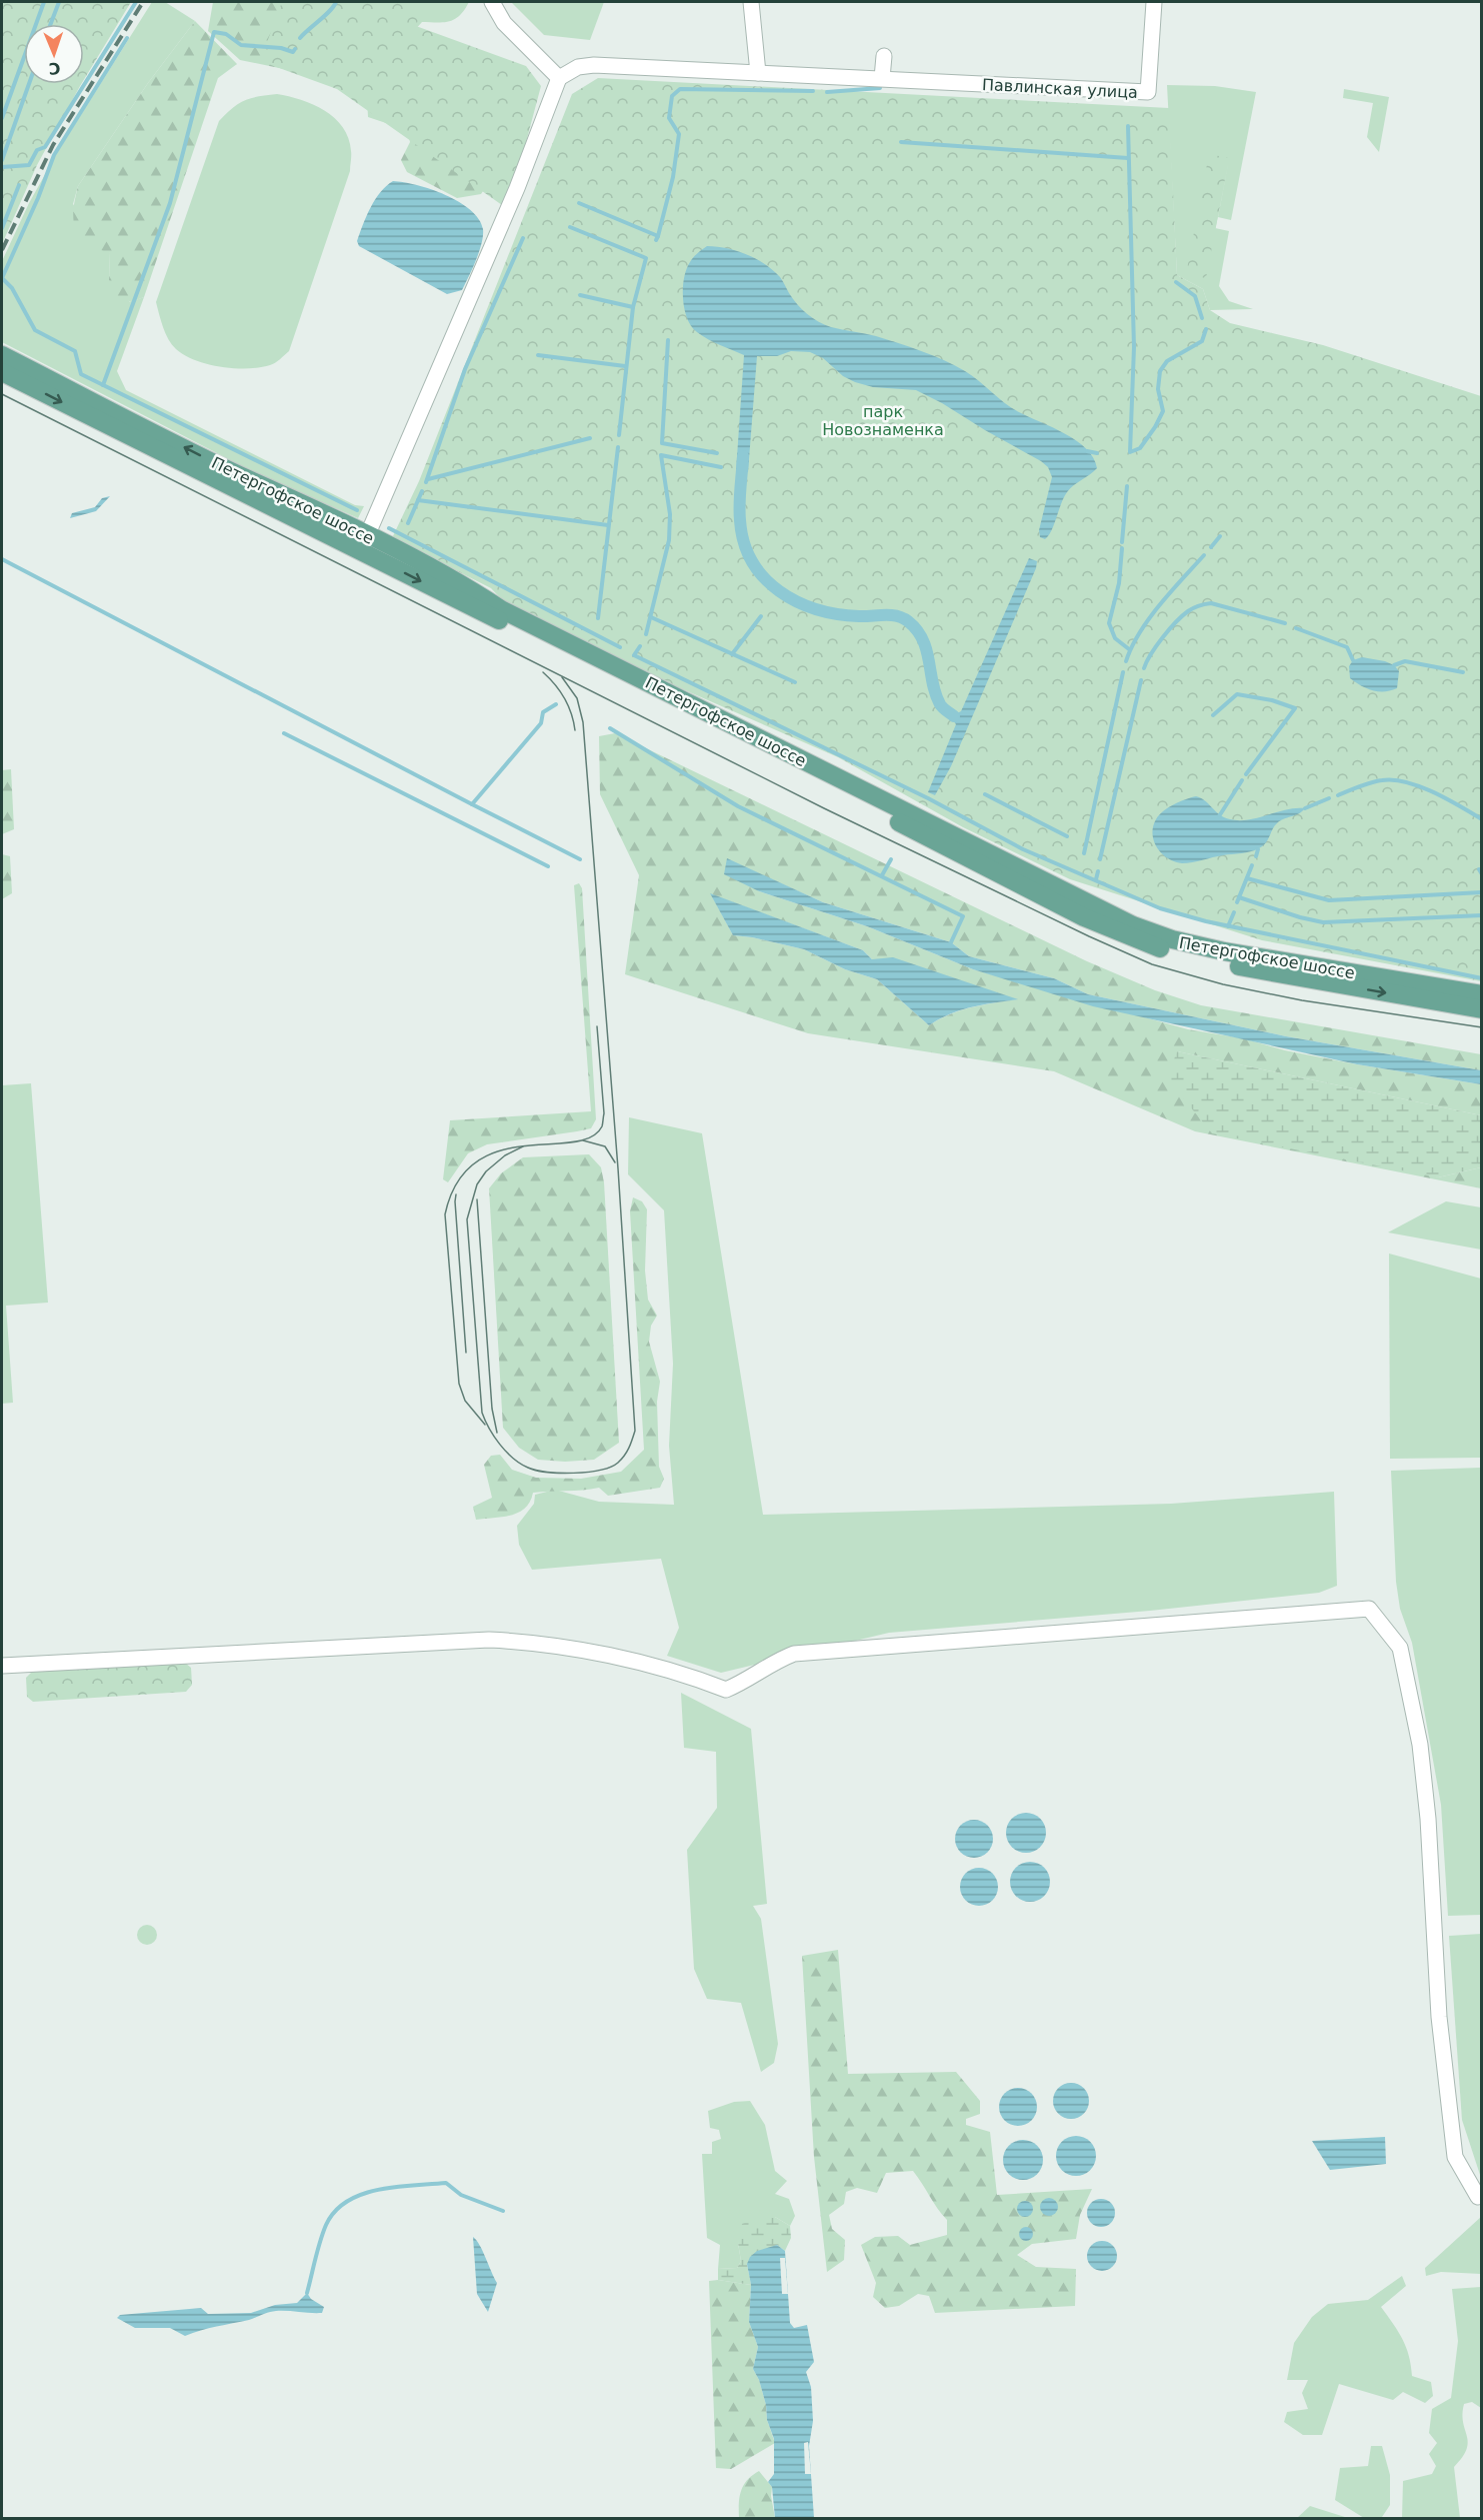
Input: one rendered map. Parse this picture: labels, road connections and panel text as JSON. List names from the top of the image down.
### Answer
{
  "streets": {
    "main road": ["Петергофское шоссе"],
    "street": ["Павлинская улица"]
  },
  "parks": ["парк Новознаменка"],
  "north": "bottom"
}
